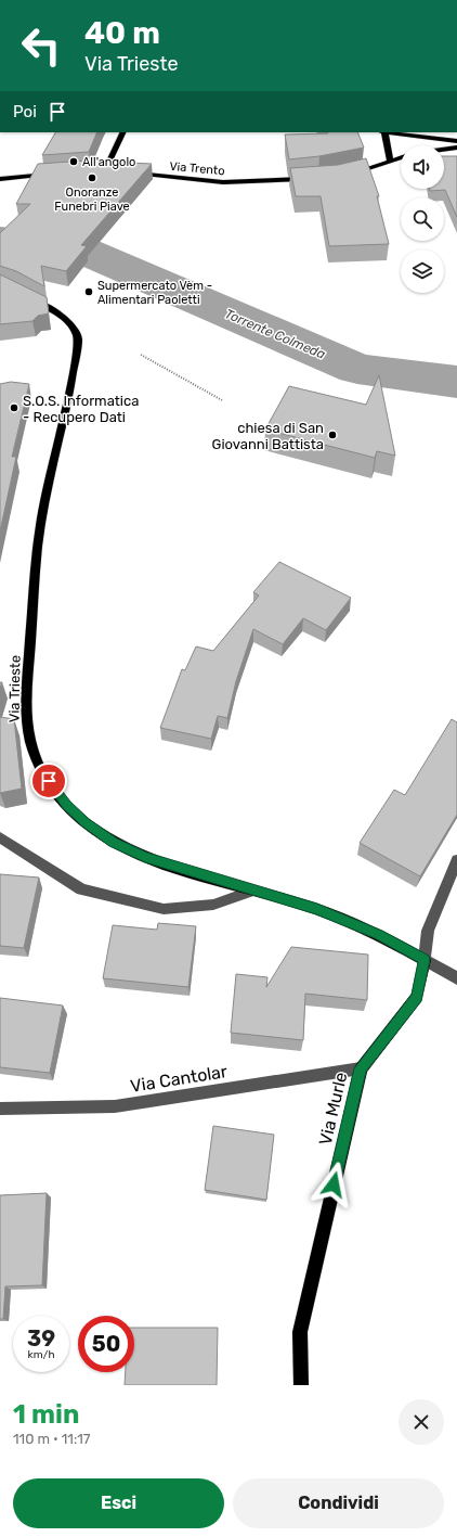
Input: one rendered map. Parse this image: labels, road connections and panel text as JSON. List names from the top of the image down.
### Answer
{
  "streets": {
    "main road": ["Via Trento", "Via Trieste", "Via Murle"],
    "street": ["Via Cantolar"]
  },
  "crossings": [
    ["Via Trieste", "Via Murle"],
    ["Via Cantolar", "Via Murle"]
  ],
  "water": ["Torrente Colmeda"],
  "places": [
    "All'angolo",
    "Onoranze Funebri Piave",
    "Supermercato Vèm - Alimentari Paoletti",
    "S.O.S. Informatica - Recupero Dati",
    "chiesa di San Giovanni Battista"
  ],
  "page": {
    "turn": ["40 m", "Via Trieste"],
    "then": "Poi",
    "speed": "39 km/h",
    "limit": "50",
    "heading": ["1 min", "110 m · 11:17"],
    "buttons": ["Esci", "Condividi"]
  }
}
